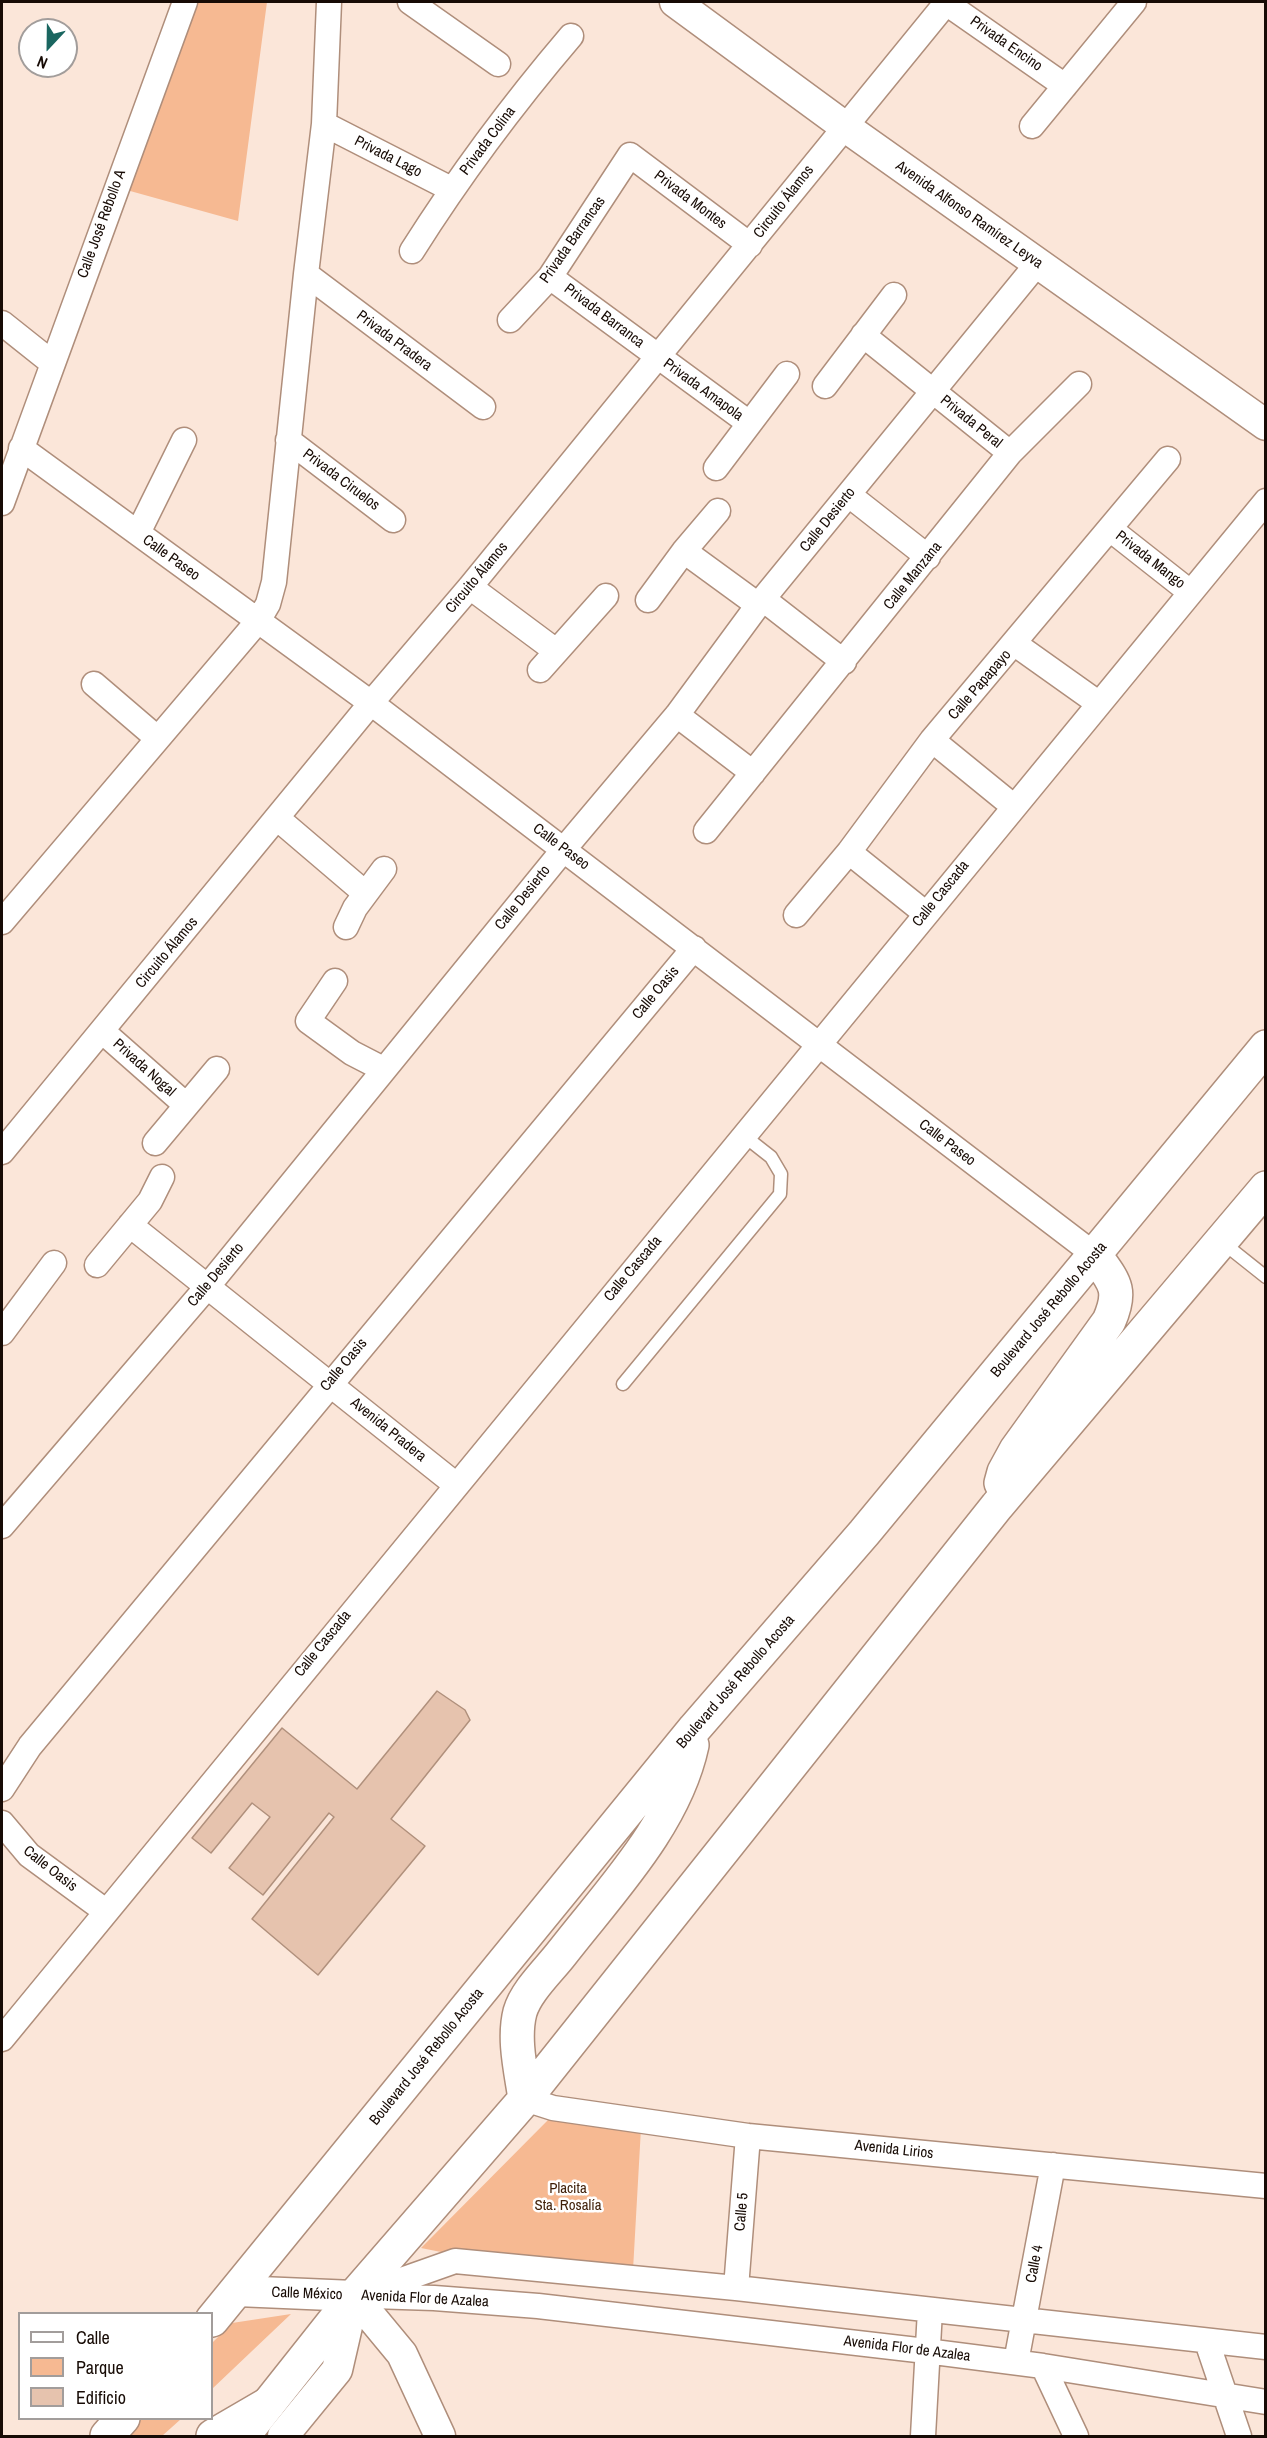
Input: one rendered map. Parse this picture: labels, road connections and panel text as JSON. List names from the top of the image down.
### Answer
{
  "streets": {
    "main road": ["Boulevard José Rebollo Acosta"],
    "street": [
      "Privada Encino",
      "Privada Colina",
      "Privada Lago",
      "Privada Montes",
      "Circuito Álamos",
      "Avenida Alfonso Ramírez Leyva",
      "Calle José Rebollo A",
      "Privada Barrancas",
      "Privada Barranca",
      "Privada Pradera",
      "Privada Amapola",
      "Privada Peral",
      "Privada Ciruelos",
      "Calle Desierto",
      "Calle Paseo",
      "Privada Mango",
      "Calle Manzana",
      "Calle Papapayo",
      "Calle Cascada",
      "Calle Oasis",
      "Privada Nogal",
      "Avenida Pradera",
      "Avenida Lirios",
      "Calle 5",
      "Calle 4",
      "Calle México",
      "Avenida Flor de Azalea"
    ]
  },
  "crossings": [
    ["Privada Encino", "Circuito Álamos"],
    ["Privada Colina", "Privada Lago"],
    ["Privada Montes", "Circuito Álamos"],
    ["Privada Montes", "Privada Barrancas"],
    ["Circuito Álamos", "Avenida Alfonso Ramírez Leyva"],
    ["Circuito Álamos", "Privada Barranca"],
    ["Circuito Álamos", "Privada Amapola"],
    ["Circuito Álamos", "Calle Paseo"],
    ["Circuito Álamos", "Privada Nogal"],
    ["Avenida Alfonso Ramírez Leyva", "Calle Desierto"],
    ["Calle José Rebollo A", "Calle Paseo"],
    ["Privada Barrancas", "Privada Barranca"],
    ["Privada Barranca", "Privada Amapola"],
    ["Privada Peral", "Calle Desierto"],
    ["Privada Peral", "Calle Manzana"],
    ["Calle Desierto", "Calle Paseo"],
    ["Calle Desierto", "Avenida Pradera"],
    ["Calle Paseo", "Calle Cascada"],
    ["Calle Paseo", "Calle Oasis"],
    ["Calle Paseo", "Boulevard José Rebollo Acosta"],
    ["Privada Mango", "Calle Papapayo"],
    ["Privada Mango", "Calle Cascada"],
    ["Calle Cascada", "Calle Oasis"],
    ["Calle Cascada", "Avenida Pradera"],
    ["Calle Oasis", "Avenida Pradera"],
    ["Boulevard José Rebollo Acosta", "Calle México"],
    ["Avenida Lirios", "Calle 5"],
    ["Avenida Lirios", "Calle 4"],
    ["Calle 5", "Avenida Flor de Azalea"],
    ["Calle 4", "Avenida Flor de Azalea"],
    ["Calle México", "Avenida Flor de Azalea"]
  ],
  "parks": ["Placita Sta. Rosalía"],
  "legend": ["Calle", "Parque", "Edificio"],
  "north": "bottom"
}
